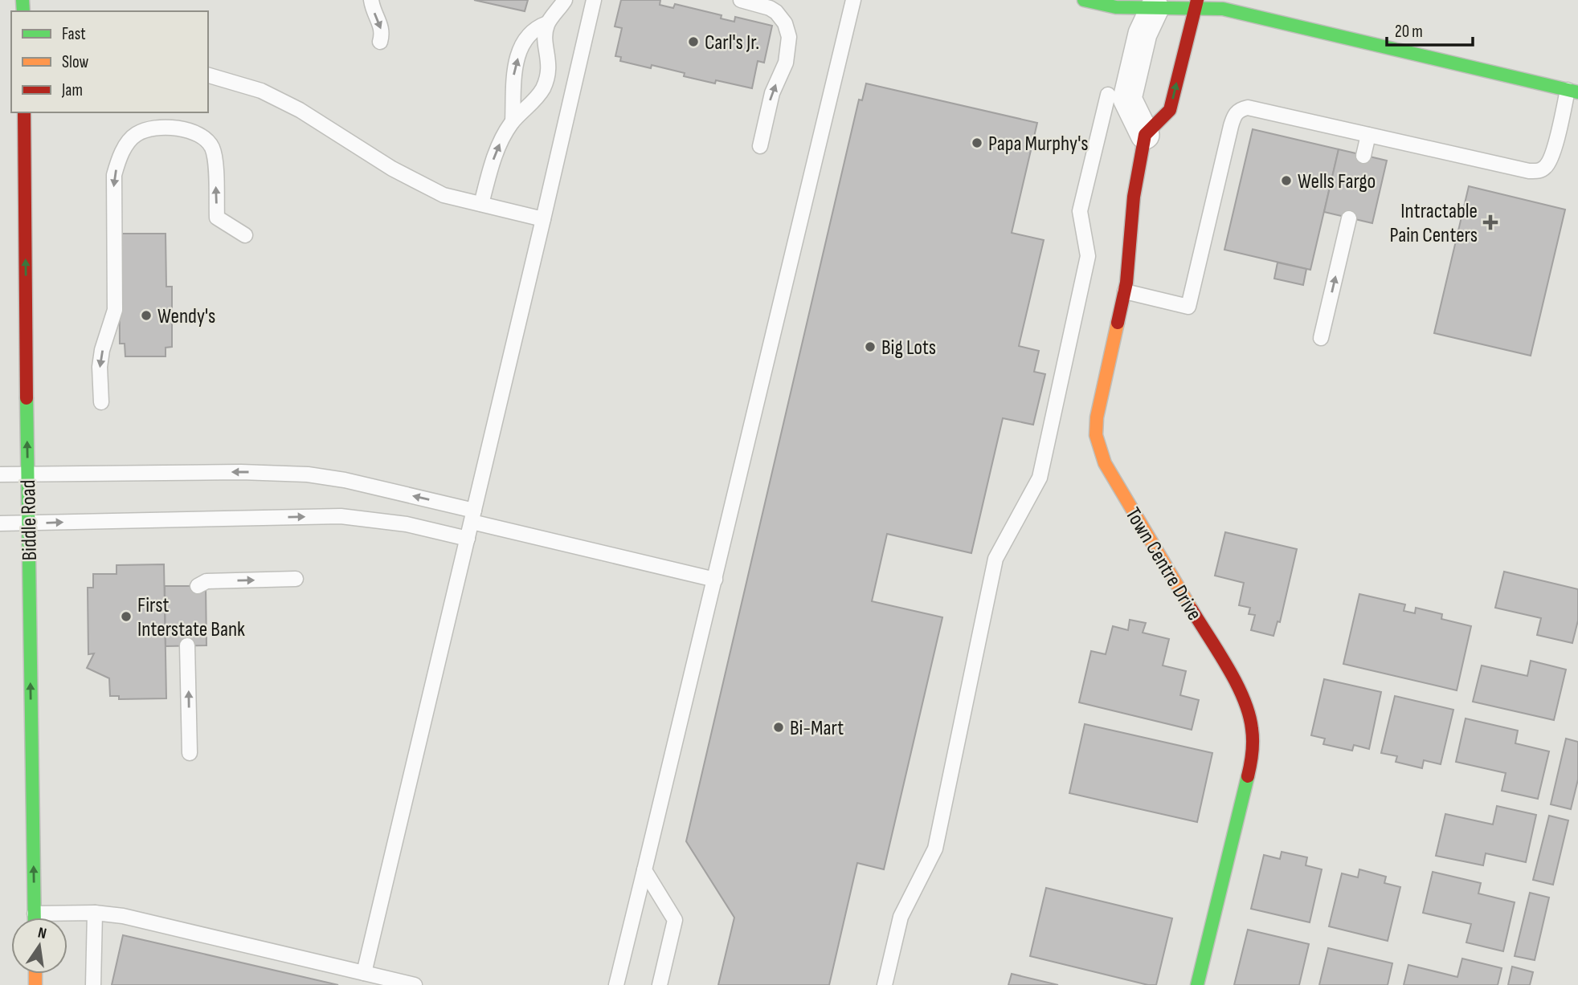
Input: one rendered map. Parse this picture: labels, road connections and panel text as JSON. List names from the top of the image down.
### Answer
{
  "streets": {
    "main road": ["Biddle Road", "Town Centre Drive"]
  },
  "one_way": ["Biddle Road"],
  "places": {
    "other": [
      "Carl's Jr.",
      "Papa Murphy's",
      "Wells Fargo",
      "Wendy's",
      "Big Lots",
      "First Interstate Bank",
      "Bi-Mart"
    ],
    "health": ["Intractable Pain Centers"]
  },
  "legend": ["Fast", "Slow", "Jam"],
  "scale_bar": "20 m",
  "north": "top"
}
